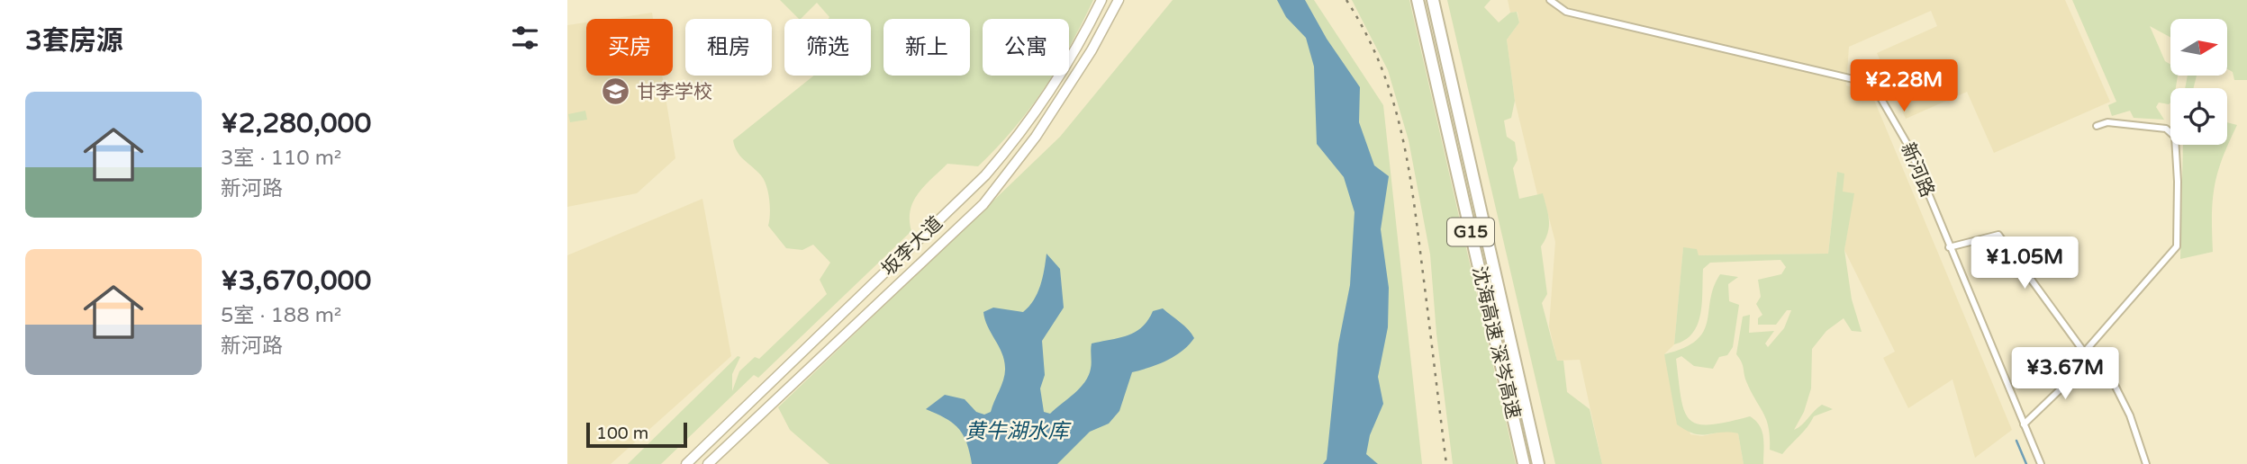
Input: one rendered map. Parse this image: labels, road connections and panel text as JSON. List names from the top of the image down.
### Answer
{
  "streets": {
    "highway": ["G15", "沈海高速 深岑高速"],
    "main road": ["坂李大道"],
    "street": ["新河路"]
  },
  "water": ["黄牛湖水库"],
  "places": {
    "school or university": ["甘李学校"]
  },
  "scale_bar": "100 m",
  "north": "right",
  "page": {
    "heading": "3套房源",
    "chip": [
      "买房",
      "租房",
      "筛选",
      "新上",
      "公寓"
    ],
    "price": ["¥2.28M", "¥1.05M", "¥3.67M"],
    "list": [
      {
        "name": "¥2,280,000",
        "note": "3室 · 110 m² · 新河路"
      },
      {
        "name": "¥3,670,000",
        "note": "5室 · 188 m² · 新河路"
      }
    ],
    "scale": "100 m"
  }
}
